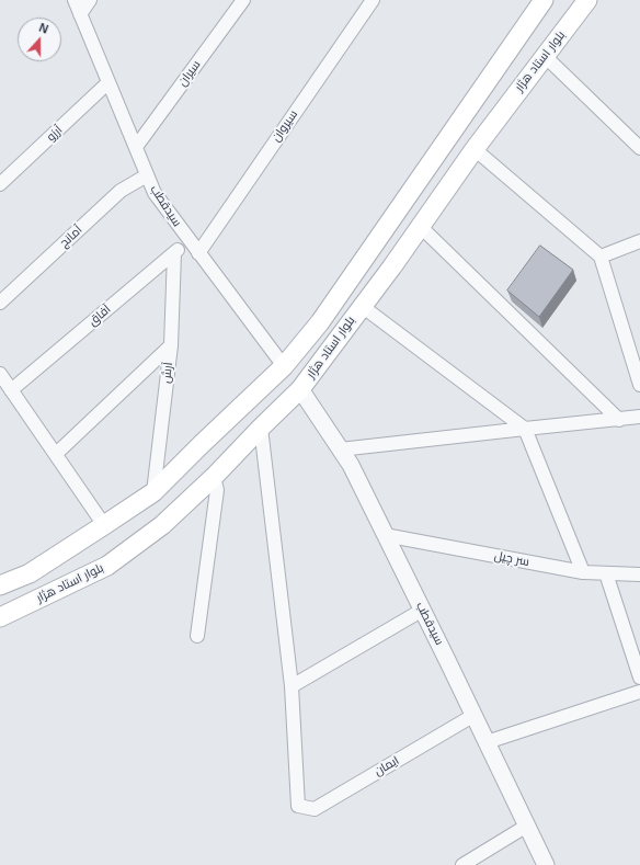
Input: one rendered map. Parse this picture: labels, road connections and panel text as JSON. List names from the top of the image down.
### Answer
{
  "streets": {
    "main road": ["بلوار استاد هژار"],
    "street": [
      "سیران",
      "سیروان",
      "آرزو",
      "سیدقطب",
      "آمانج",
      "آفاق",
      "آرش",
      "سر چیل",
      "ایمان"
    ]
  },
  "crossings": [
    ["بلوار استاد هژار", "سیدقطب"],
    ["بلوار استاد هژار", "آرش"],
    ["سیران", "سیدقطب"],
    ["سیروان", "سیدقطب"],
    ["آرزو", "سیدقطب"],
    ["سیدقطب", "آمانج"],
    ["سیدقطب", "آفاق"],
    ["سیدقطب", "سر چیل"],
    ["سیدقطب", "ایمان"],
    ["آفاق", "آرش"]
  ],
  "north": "top"
}
